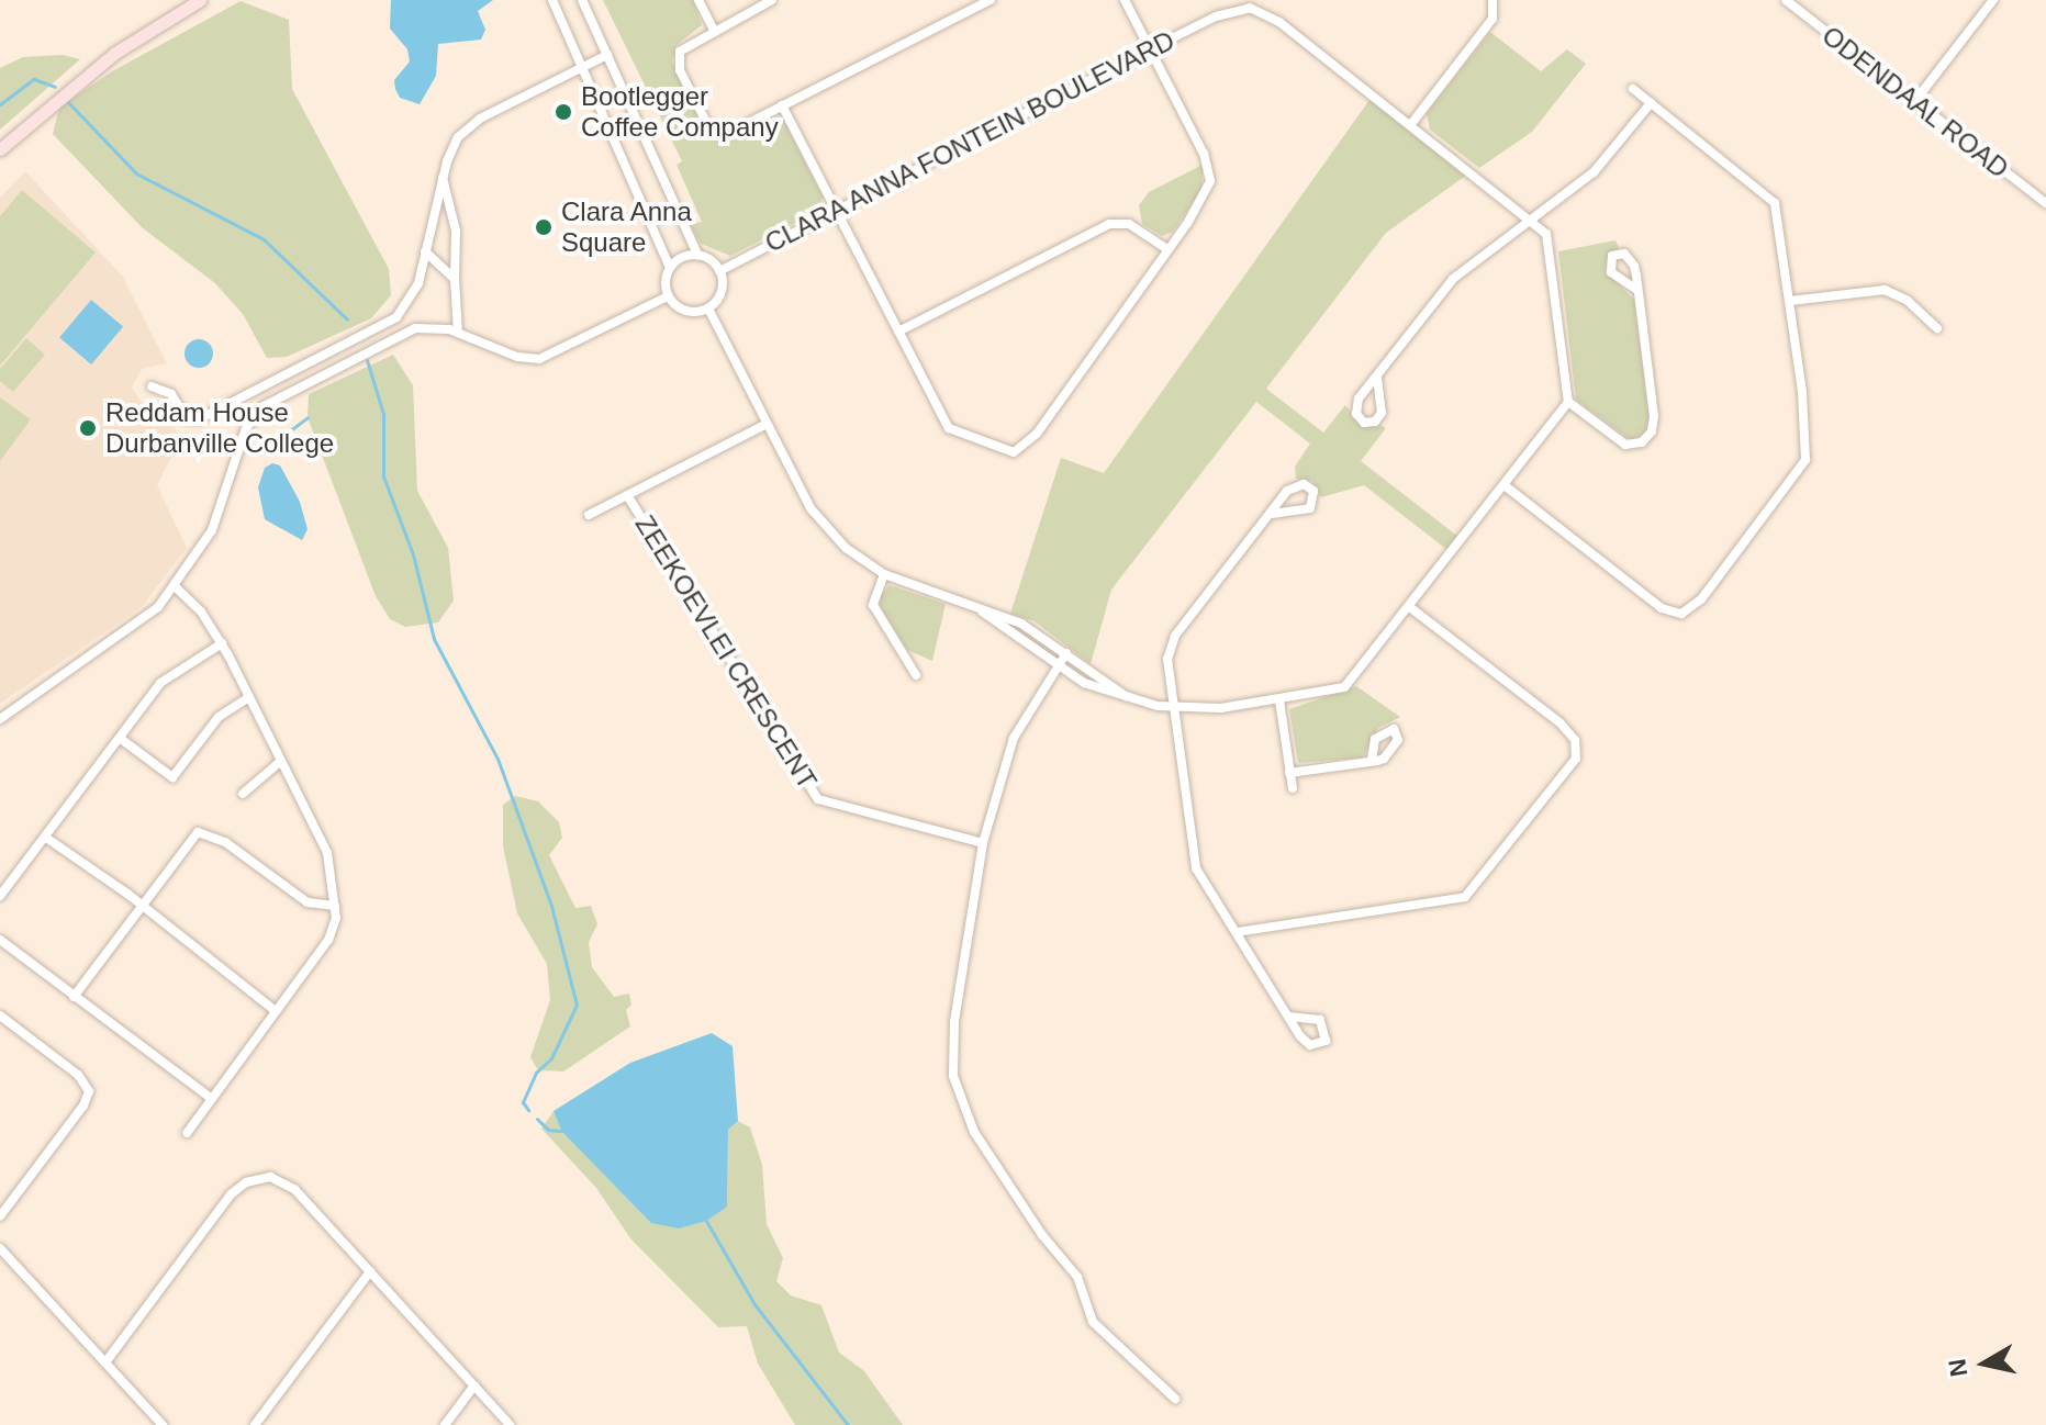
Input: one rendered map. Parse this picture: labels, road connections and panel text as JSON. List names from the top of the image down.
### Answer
{
  "streets": {
    "street": ["ODENDAAL ROAD", "CLARA ANNA FONTEIN BOULEVARD", "ZEEKOEVLEI CRESCENT"]
  },
  "places": ["Bootlegger Coffee Company", "Clara Anna Square", "Reddam House Durbanville College"],
  "north": "left"
}
